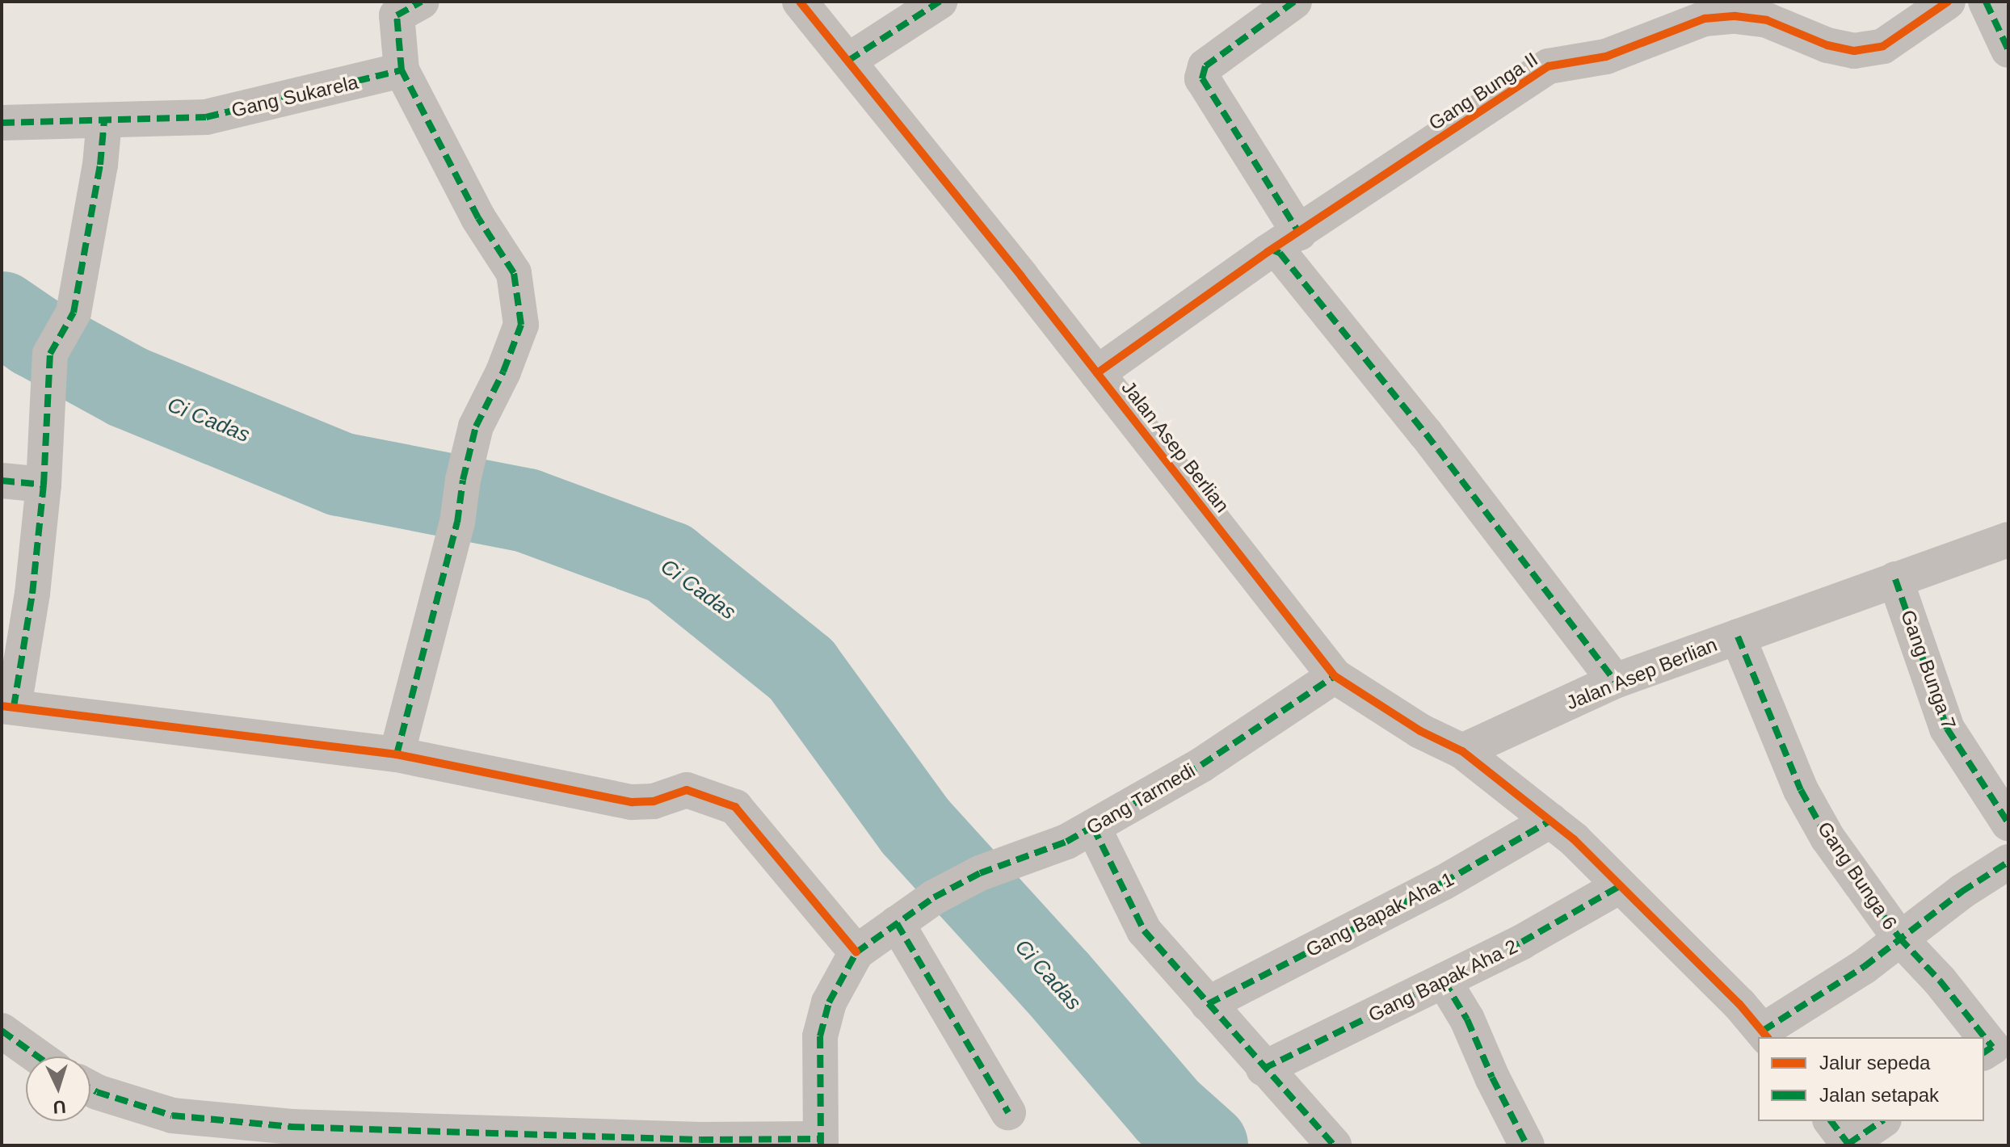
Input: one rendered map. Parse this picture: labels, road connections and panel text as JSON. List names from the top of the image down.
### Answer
{
  "streets": {
    "street": [
      "Gang Bunga II",
      "Gang Sukarela",
      "Jalan Asep Berlian",
      "Gang Bunga 7",
      "Gang Tarmedi",
      "Gang Bunga 6",
      "Gang Bapak Aha 1",
      "Gang Bapak Aha 2"
    ]
  },
  "crossings": [
    ["Gang Bunga II", "Jalan Asep Berlian"],
    ["Jalan Asep Berlian", "Gang Bunga 7"],
    ["Jalan Asep Berlian", "Gang Tarmedi"],
    ["Jalan Asep Berlian", "Gang Bunga 6"]
  ],
  "water": ["Ci Cadas"],
  "legend": ["Jalur sepeda", "Jalan setapak"],
  "north": "bottom"
}
